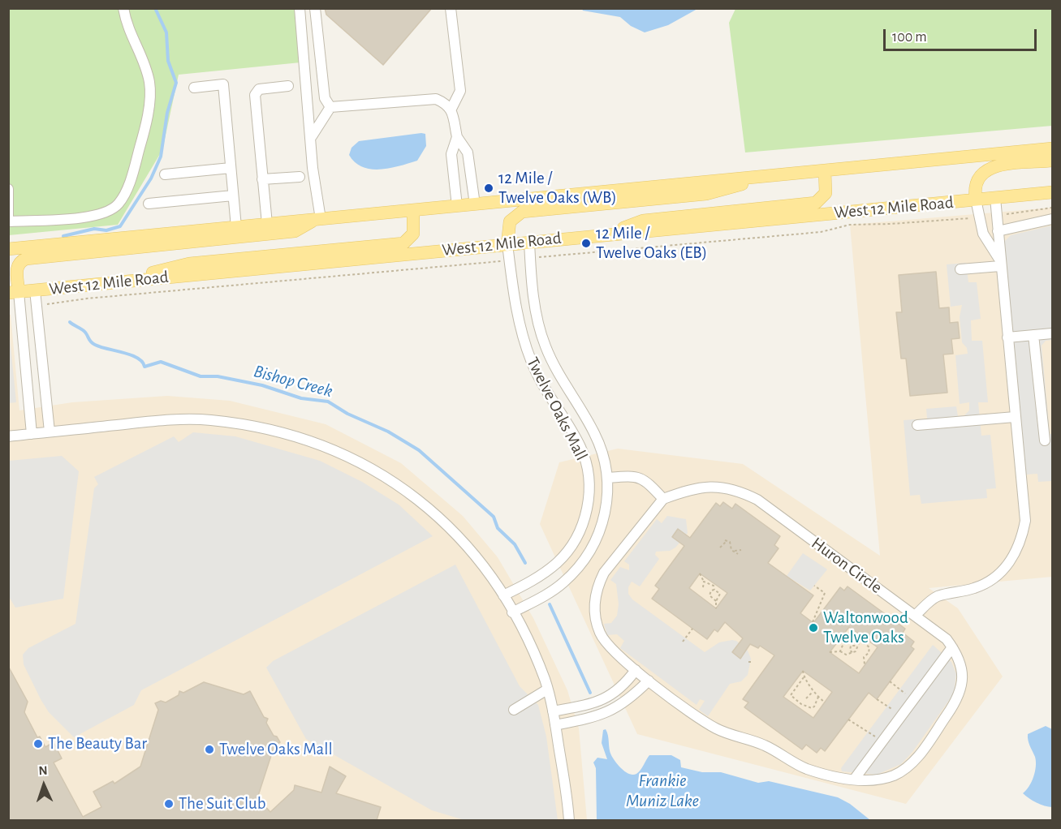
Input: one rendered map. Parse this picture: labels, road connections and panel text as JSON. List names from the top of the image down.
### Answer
{
  "streets": {
    "main road": ["West 12 Mile Road"],
    "street": ["Twelve Oaks Mall", "Huron Circle"]
  },
  "crossings": [
    ["West 12 Mile Road", "Twelve Oaks Mall"]
  ],
  "water": ["Bishop Creek", "Frankie Muniz Lake"],
  "places": [
    "12 Mile / Twelve Oaks (WB)",
    "12 Mile / Twelve Oaks (EB)",
    "Waltonwood Twelve Oaks",
    "The Beauty Bar",
    "Twelve Oaks Mall",
    "The Suit Club"
  ],
  "scale_bar": "100 m",
  "north": "top"
}
